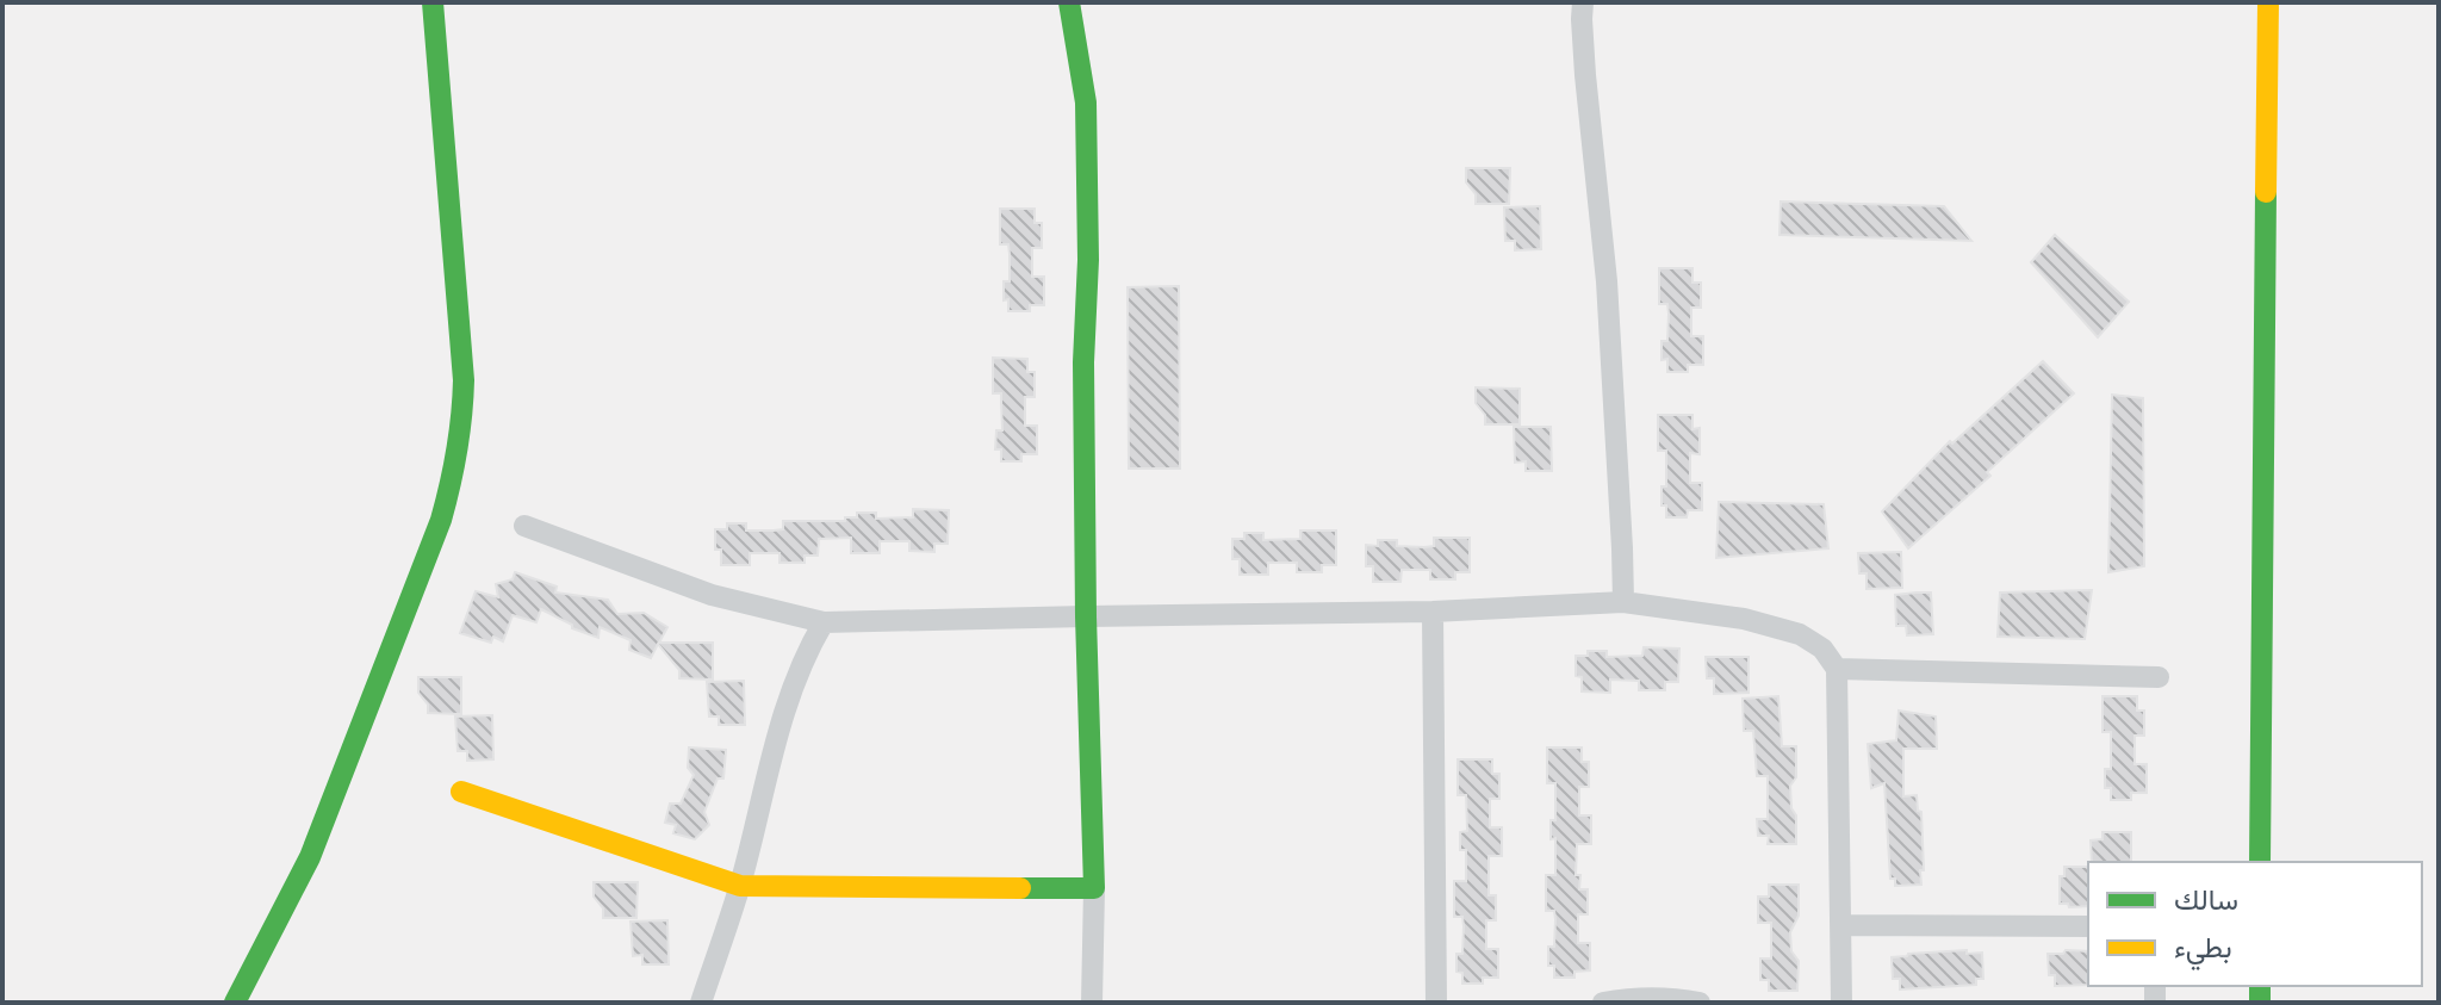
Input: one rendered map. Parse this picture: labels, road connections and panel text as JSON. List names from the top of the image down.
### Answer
{
  "legend": ["سالك", "بطيء"]
}
